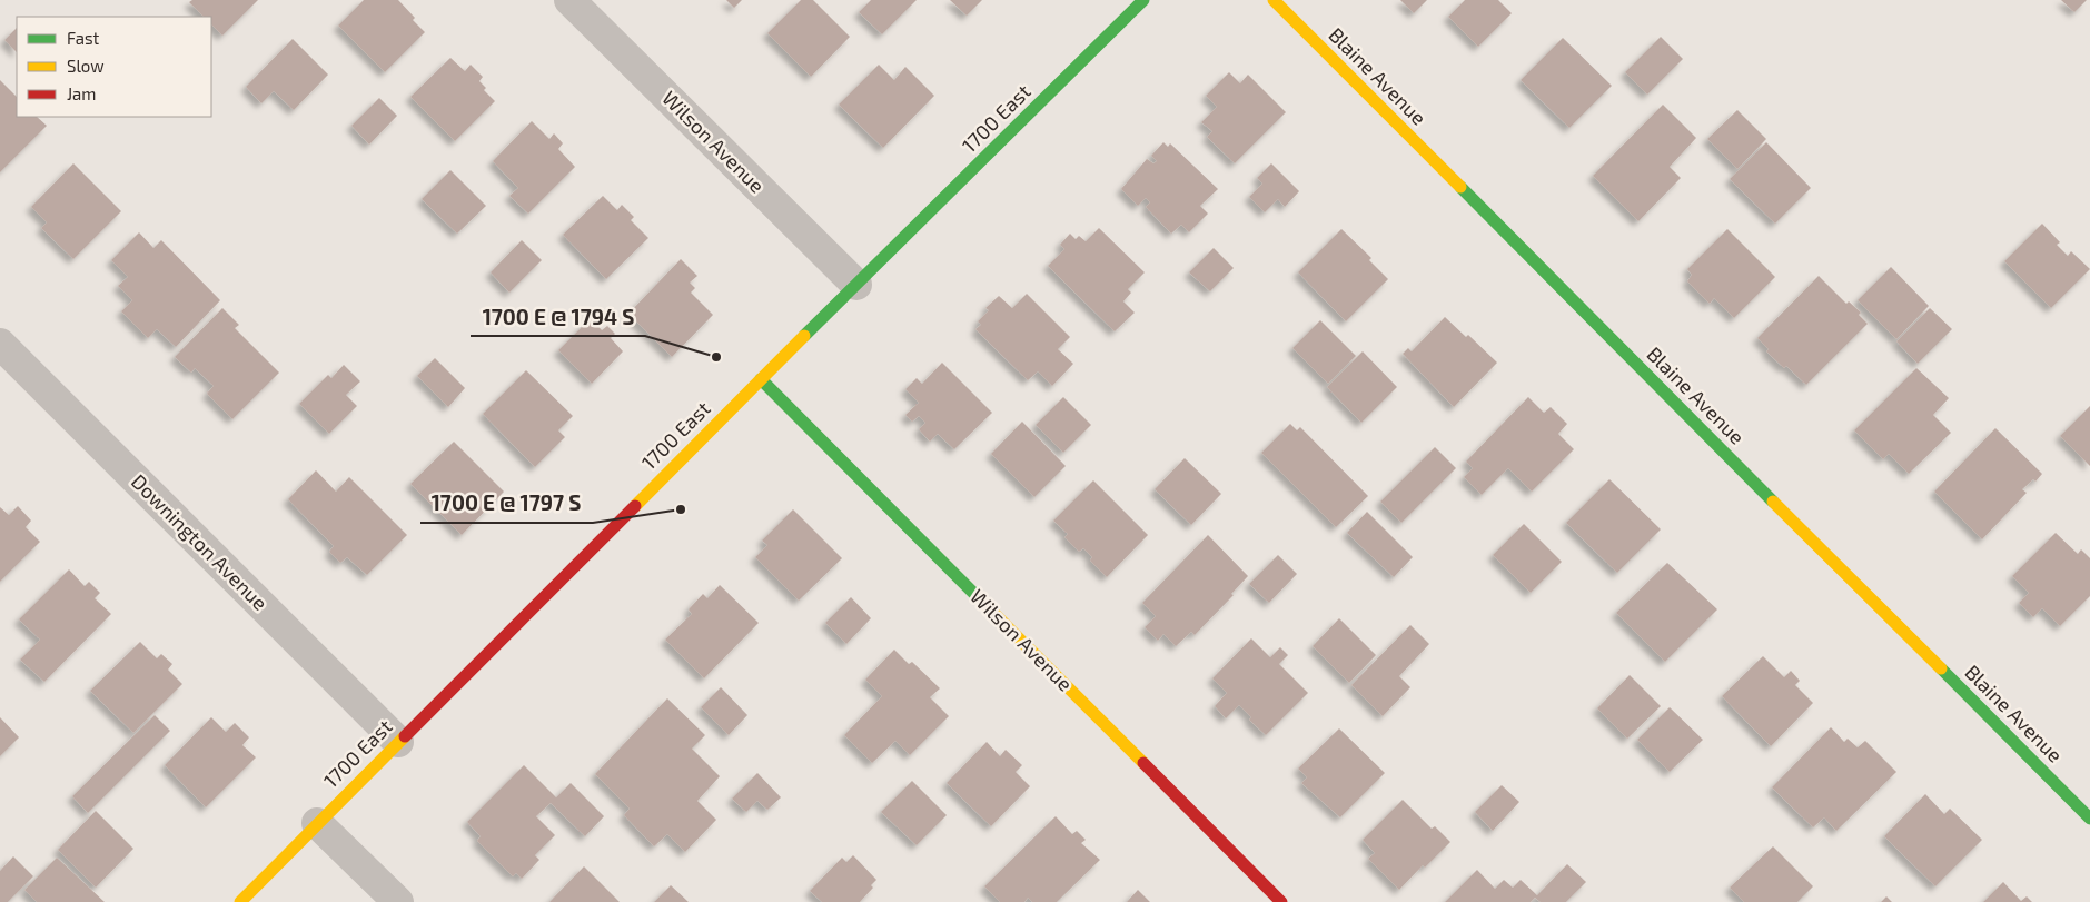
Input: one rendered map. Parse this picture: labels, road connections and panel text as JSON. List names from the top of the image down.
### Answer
{
  "streets": {
    "street": [
      "Blaine Avenue",
      "1700 East",
      "Wilson Avenue",
      "Downington Avenue"
    ]
  },
  "crossings": [
    ["1700 East", "Wilson Avenue"],
    ["1700 East", "Downington Avenue"]
  ],
  "places": ["1700 E @ 1794 S", "1700 E @ 1797 S"],
  "legend": ["Fast", "Slow", "Jam"]
}
